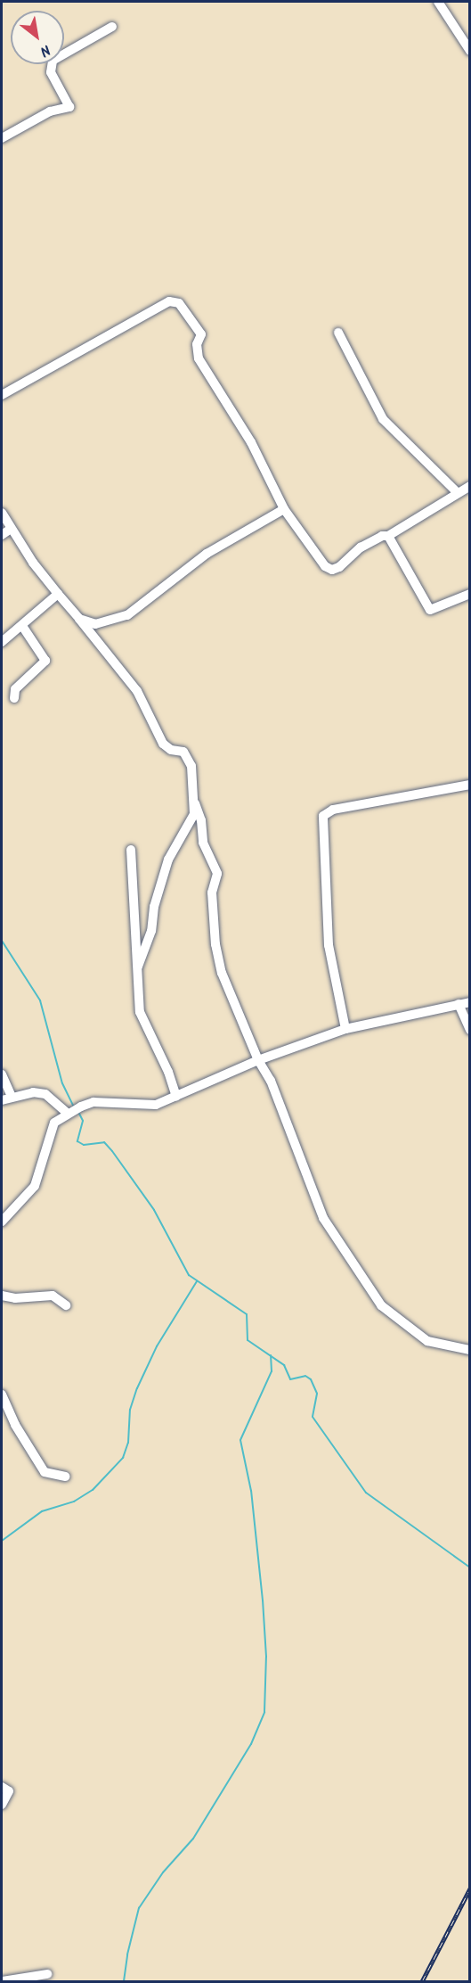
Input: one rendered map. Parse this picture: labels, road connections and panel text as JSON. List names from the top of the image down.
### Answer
{
  "north": "bottom right"
}
